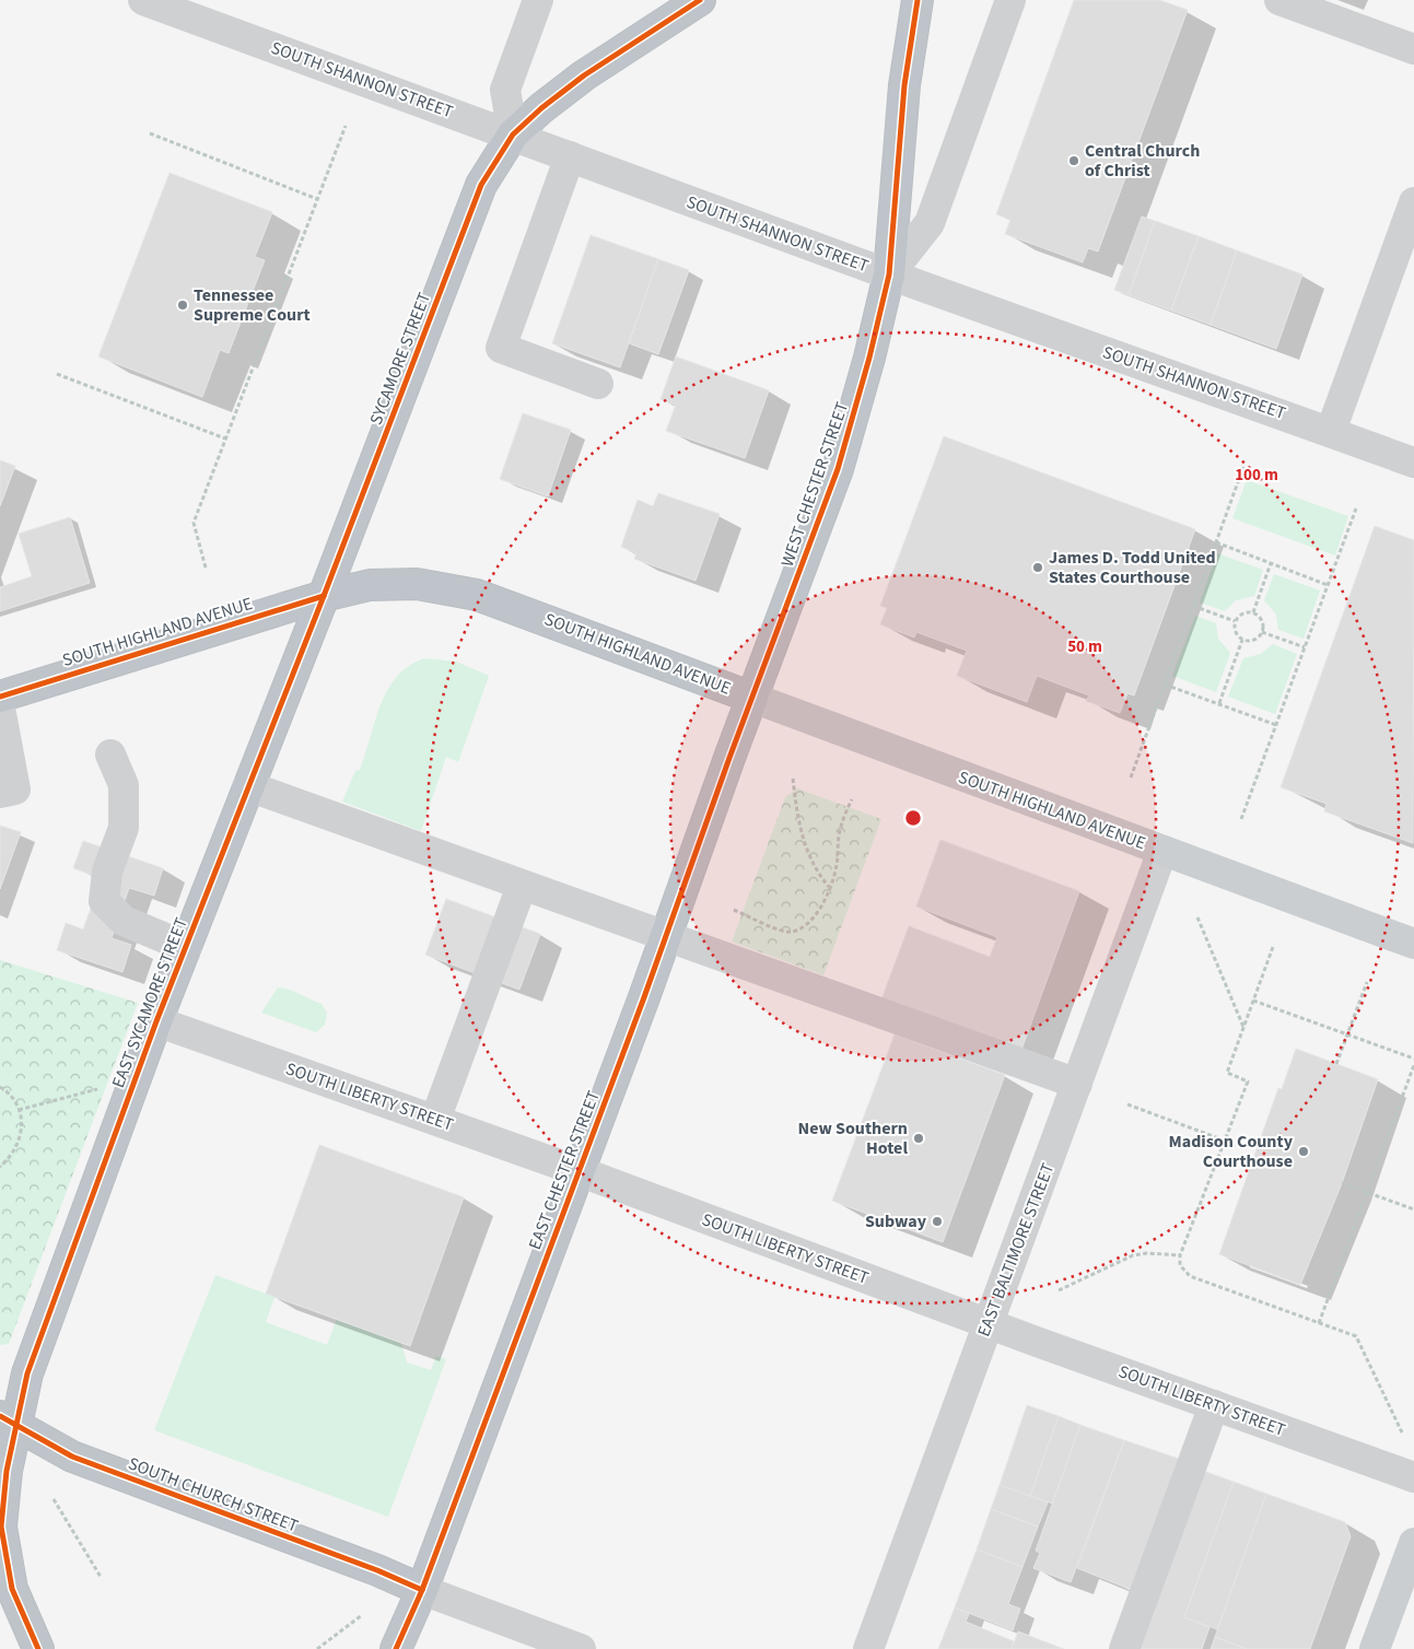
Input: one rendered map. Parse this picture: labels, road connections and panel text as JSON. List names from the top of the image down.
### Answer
{
  "streets": {
    "highway": [
      "SYCAMORE STREET",
      "WEST CHESTER STREET",
      "SOUTH HIGHLAND AVENUE",
      "EAST SYCAMORE STREET",
      "EAST CHESTER STREET",
      "SOUTH CHURCH STREET"
    ],
    "street": ["SOUTH SHANNON STREET", "SOUTH LIBERTY STREET", "EAST BALTIMORE STREET"]
  },
  "crossings": [
    ["SOUTH SHANNON STREET", "SYCAMORE STREET"],
    ["SOUTH SHANNON STREET", "WEST CHESTER STREET"],
    ["SYCAMORE STREET", "SOUTH HIGHLAND AVENUE"],
    ["SYCAMORE STREET", "EAST SYCAMORE STREET"],
    ["WEST CHESTER STREET", "SOUTH HIGHLAND AVENUE"],
    ["WEST CHESTER STREET", "EAST CHESTER STREET"],
    ["SOUTH HIGHLAND AVENUE", "EAST SYCAMORE STREET"],
    ["SOUTH HIGHLAND AVENUE", "EAST CHESTER STREET"],
    ["SOUTH HIGHLAND AVENUE", "EAST BALTIMORE STREET"],
    ["EAST SYCAMORE STREET", "SOUTH LIBERTY STREET"],
    ["EAST SYCAMORE STREET", "SOUTH CHURCH STREET"],
    ["SOUTH LIBERTY STREET", "EAST CHESTER STREET"],
    ["SOUTH LIBERTY STREET", "EAST BALTIMORE STREET"],
    ["EAST CHESTER STREET", "SOUTH CHURCH STREET"]
  ],
  "places": [
    "Central Church of Christ",
    "Tennessee Supreme Court",
    "James D. Todd United States Courthouse",
    "New Southern Hotel",
    "Madison County Courthouse",
    "Subway"
  ],
  "rings": ["100 m", "50 m"]
}
